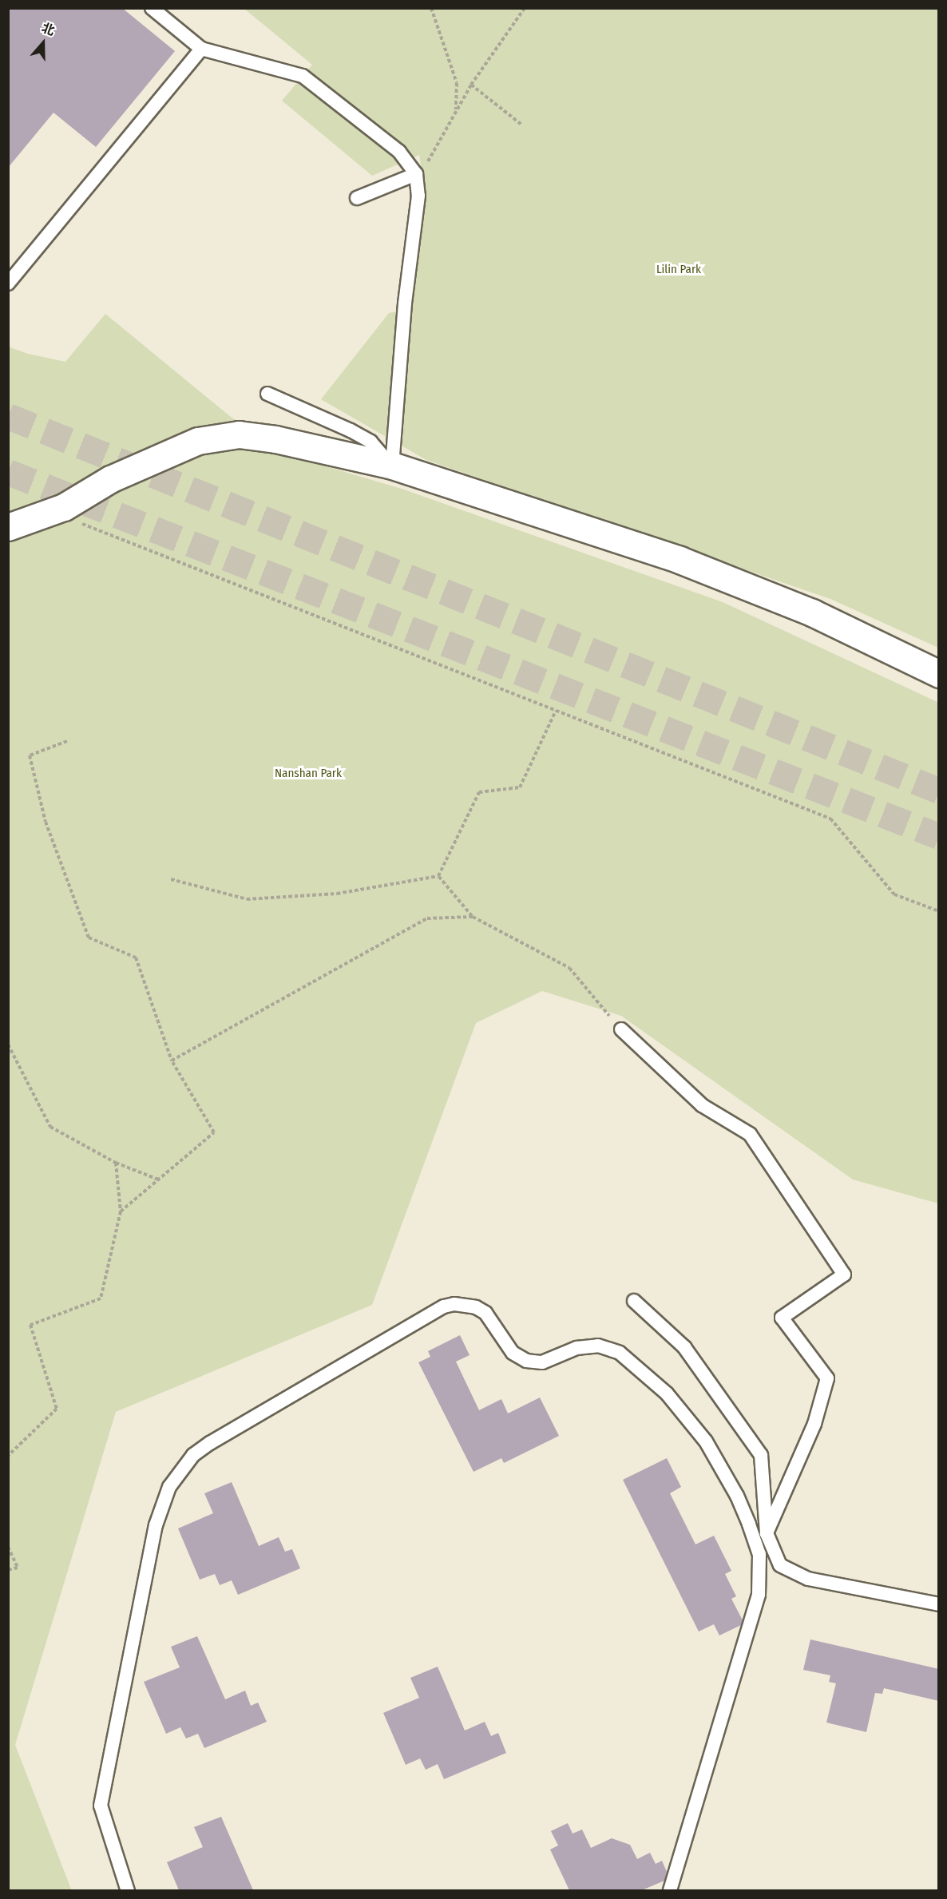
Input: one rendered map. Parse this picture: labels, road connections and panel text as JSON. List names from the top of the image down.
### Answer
{
  "parks": ["Lilin Park", "Nanshan Park"],
  "north": "top"
}
